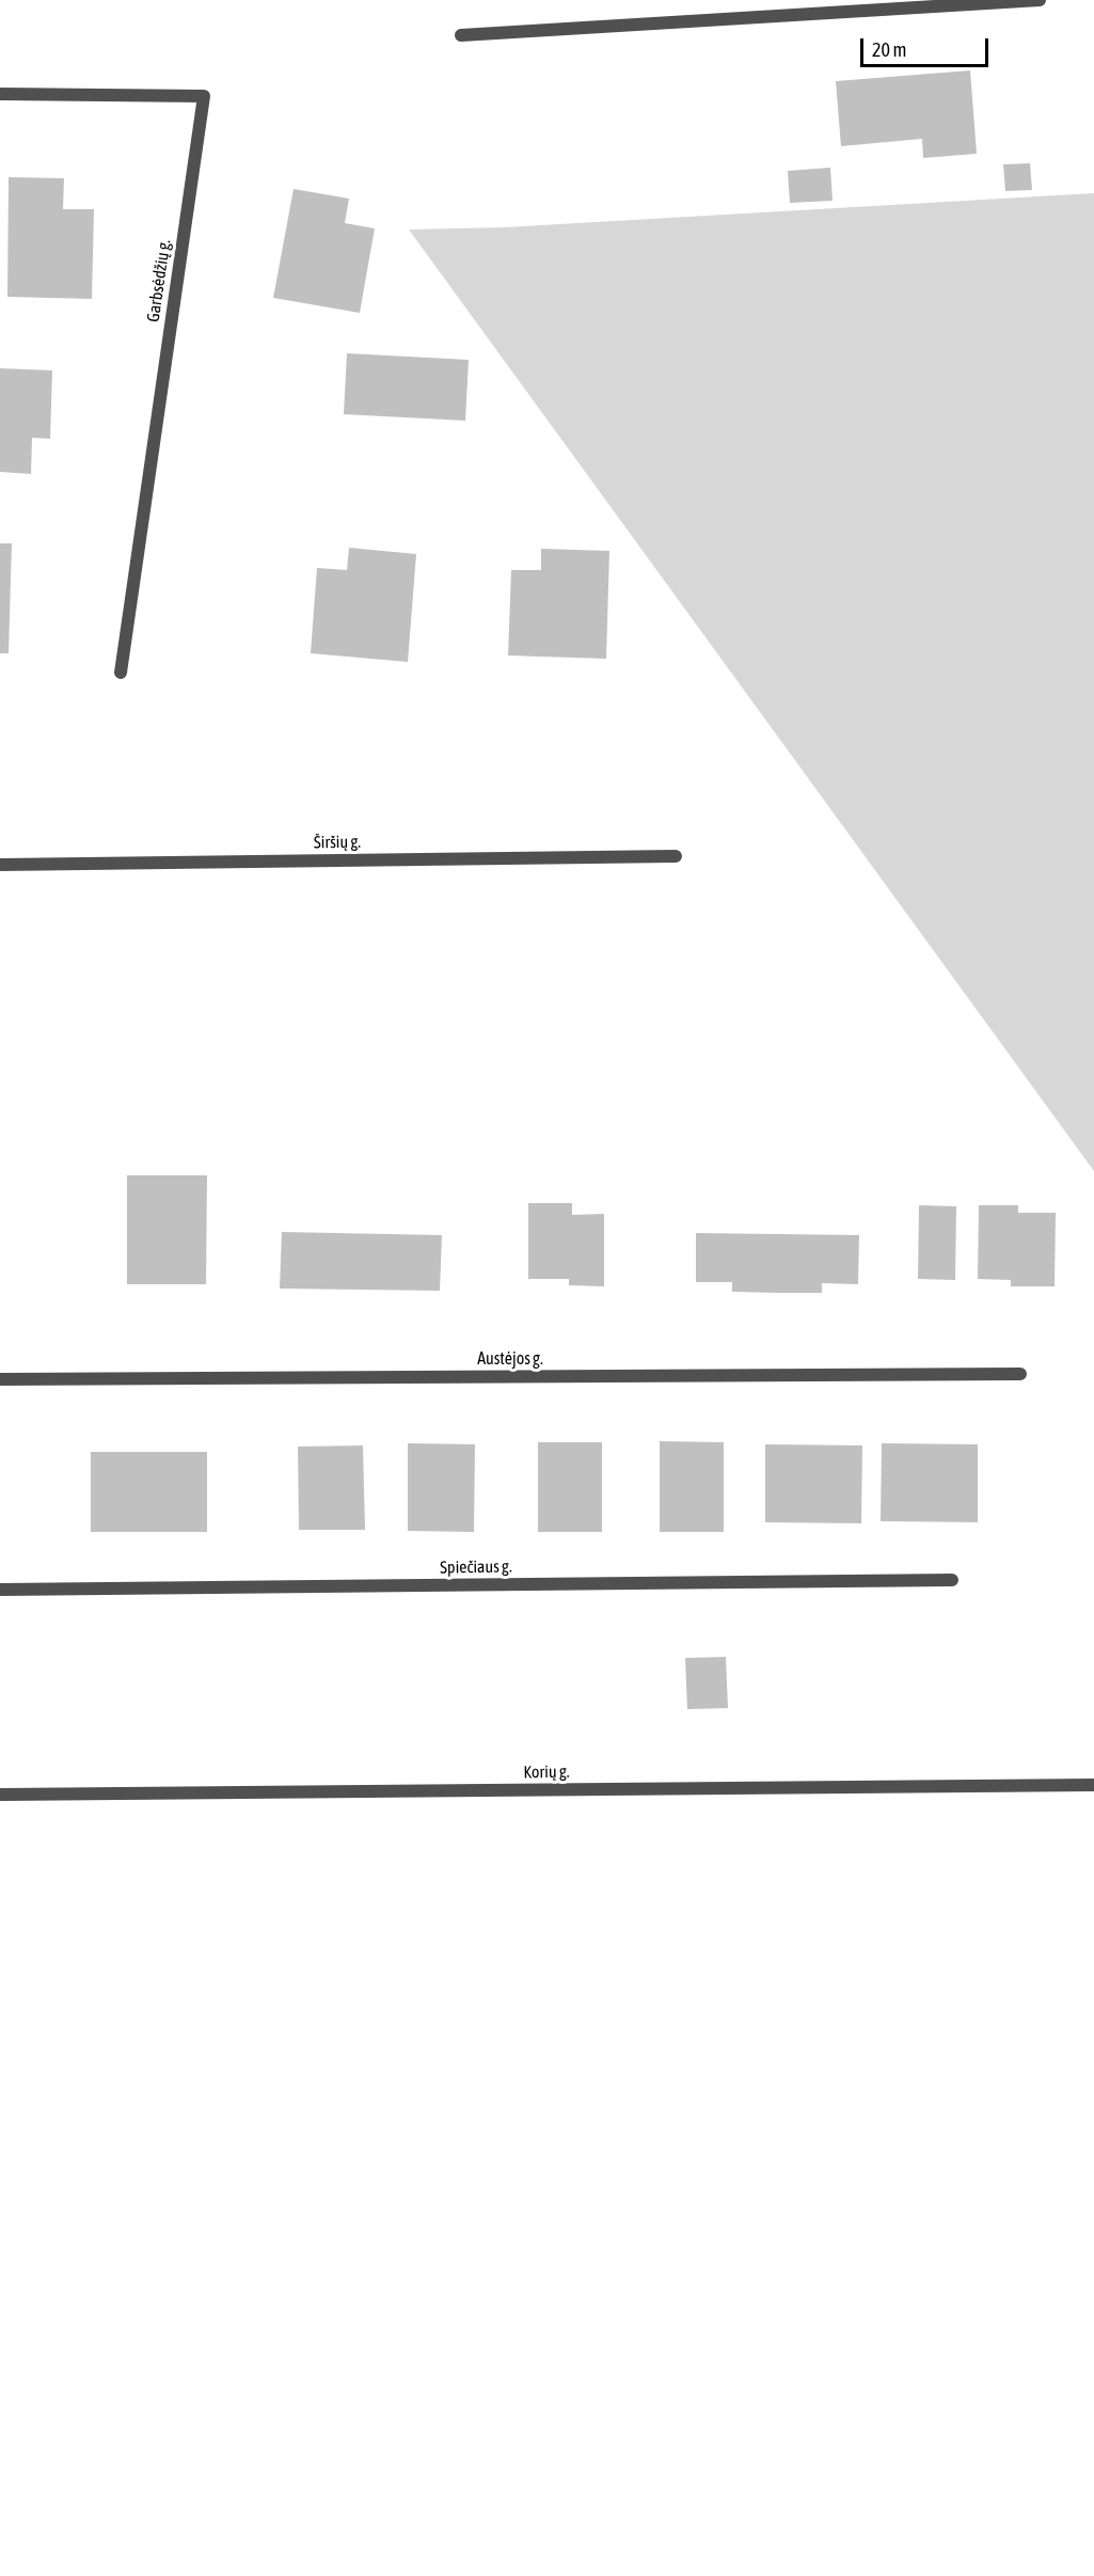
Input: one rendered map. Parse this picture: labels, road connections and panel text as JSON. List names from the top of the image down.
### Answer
{
  "streets": {
    "street": [
      "Garbsėdžių g.",
      "Širšių g.",
      "Austėjos g.",
      "Spiečiaus g.",
      "Korių g."
    ]
  },
  "scale_bar": "20 m"
}
